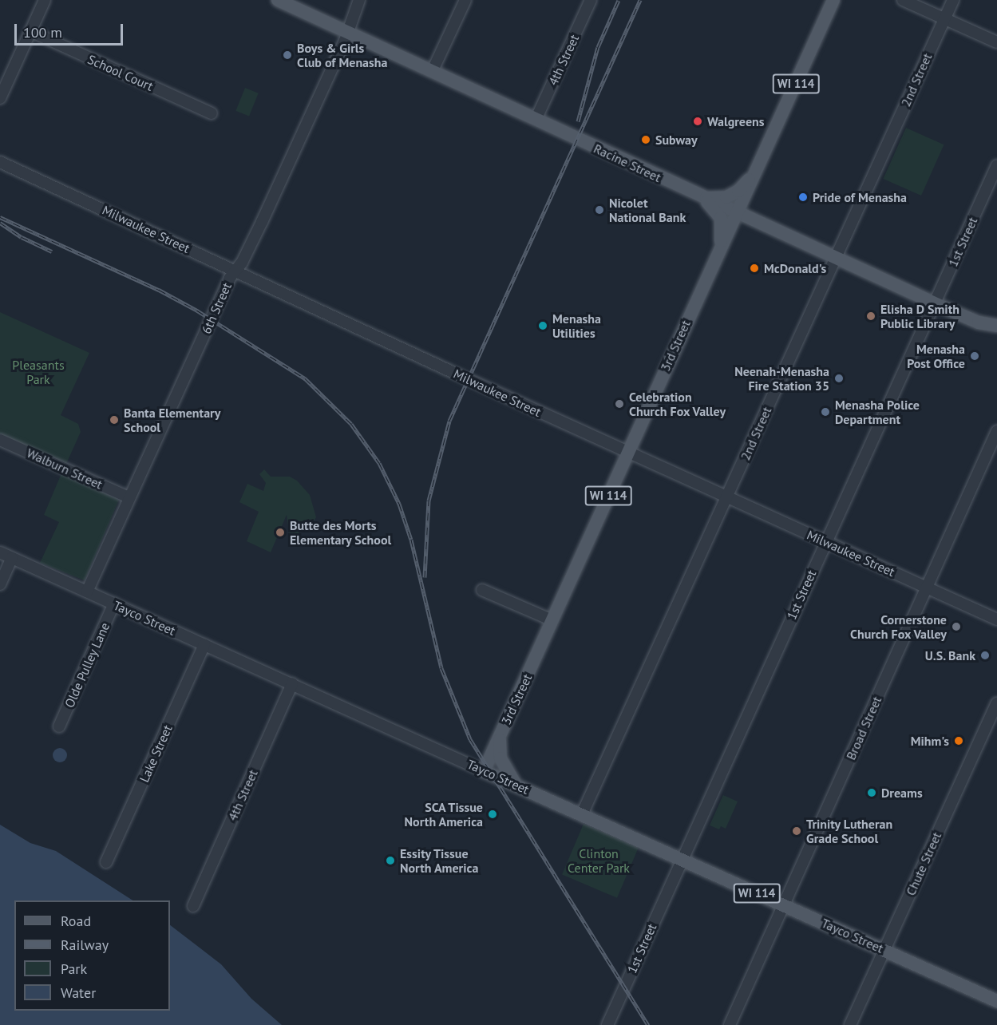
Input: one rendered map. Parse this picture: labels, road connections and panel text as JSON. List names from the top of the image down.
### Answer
{
  "streets": {
    "main road": [
      "WI 114",
      "Racine Street",
      "3rd Street",
      "Tayco Street"
    ],
    "street": [
      "4th Street",
      "School Court",
      "2nd Street",
      "Milwaukee Street",
      "1st Street",
      "6th Street",
      "Walburn Street",
      "Olde Pulley Lane",
      "Broad Street",
      "Lake Street",
      "Chute Street"
    ]
  },
  "crossings": [
    ["4th Street", "Racine Street"],
    ["4th Street", "Tayco Street"],
    ["2nd Street", "Racine Street"],
    ["2nd Street", "Milwaukee Street"],
    ["2nd Street", "Tayco Street"],
    ["Racine Street", "1st Street"],
    ["Racine Street", "6th Street"],
    ["Racine Street", "3rd Street"],
    ["Milwaukee Street", "1st Street"],
    ["Milwaukee Street", "6th Street"],
    ["Milwaukee Street", "3rd Street"],
    ["Milwaukee Street", "Broad Street"],
    ["1st Street", "Tayco Street"],
    ["6th Street", "Walburn Street"],
    ["6th Street", "Tayco Street"],
    ["3rd Street", "Tayco Street"],
    ["Tayco Street", "Olde Pulley Lane"],
    ["Tayco Street", "Broad Street"],
    ["Tayco Street", "Lake Street"],
    ["Tayco Street", "Chute Street"]
  ],
  "parks": ["Pleasants Park", "Clinton Center Park"],
  "places": [
    "Boys & Girls Club of Menasha",
    "Walgreens",
    "Subway",
    "Pride of Menasha",
    "Nicolet National Bank",
    "McDonald's",
    "Elisha D Smith Public Library",
    "Menasha Utilities",
    "Menasha Post Office",
    "Neenah-Menasha Fire Station 35",
    "Celebration Church Fox Valley",
    "Menasha Police Department",
    "Banta Elementary School",
    "Butte des Morts Elementary School",
    "Cornerstone Church Fox Valley",
    "U.S. Bank",
    "Mihm's",
    "Dreams",
    "SCA Tissue North America",
    "Trinity Lutheran Grade School",
    "Essity Tissue North America"
  ],
  "legend": [
    "Road",
    "Railway",
    "Park",
    "Water"
  ],
  "scale_bar": "100 m"
}
